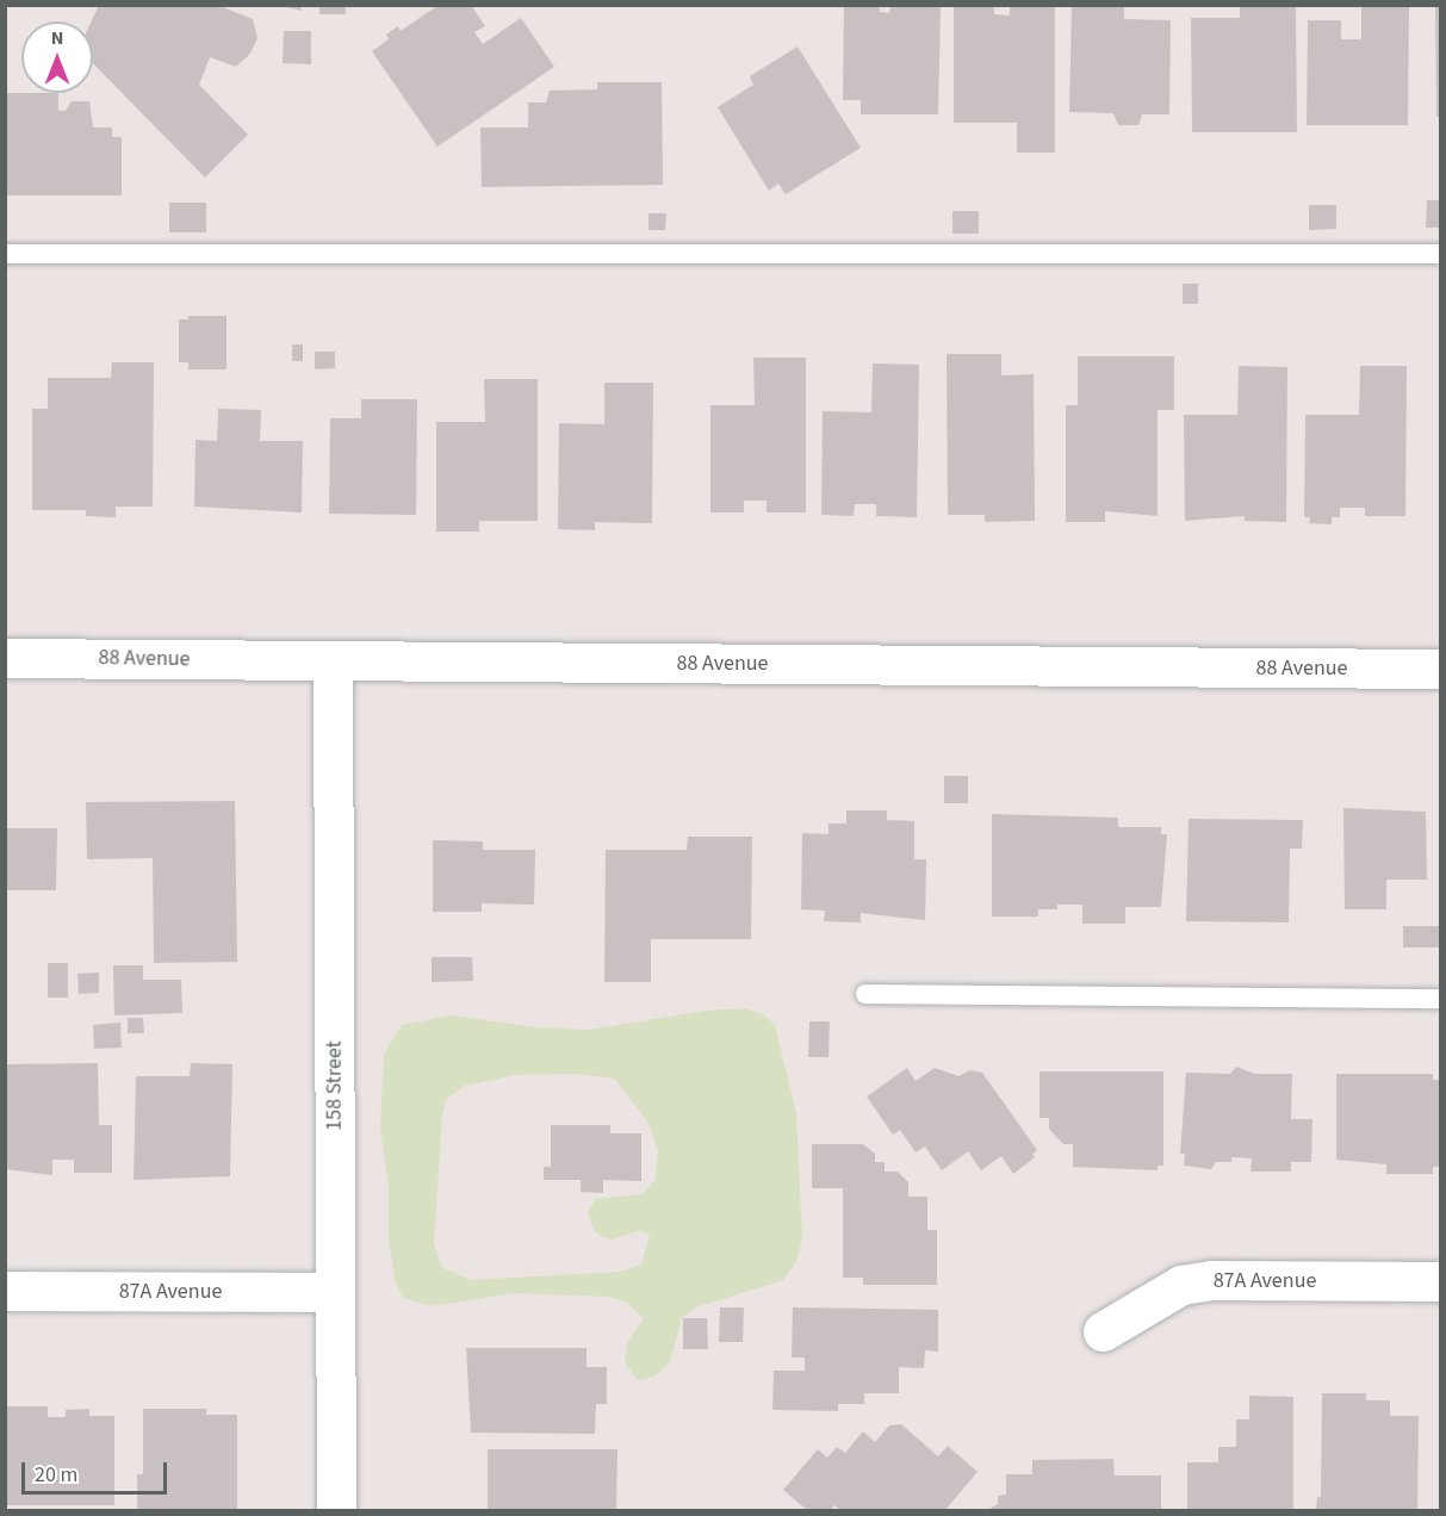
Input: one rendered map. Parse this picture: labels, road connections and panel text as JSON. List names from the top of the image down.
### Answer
{
  "streets": {
    "street": ["88 Avenue", "158 Street", "87A Avenue"]
  },
  "crossings": [
    ["88 Avenue", "158 Street"],
    ["158 Street", "87A Avenue"]
  ],
  "scale_bar": "20 m",
  "north": "top"
}
